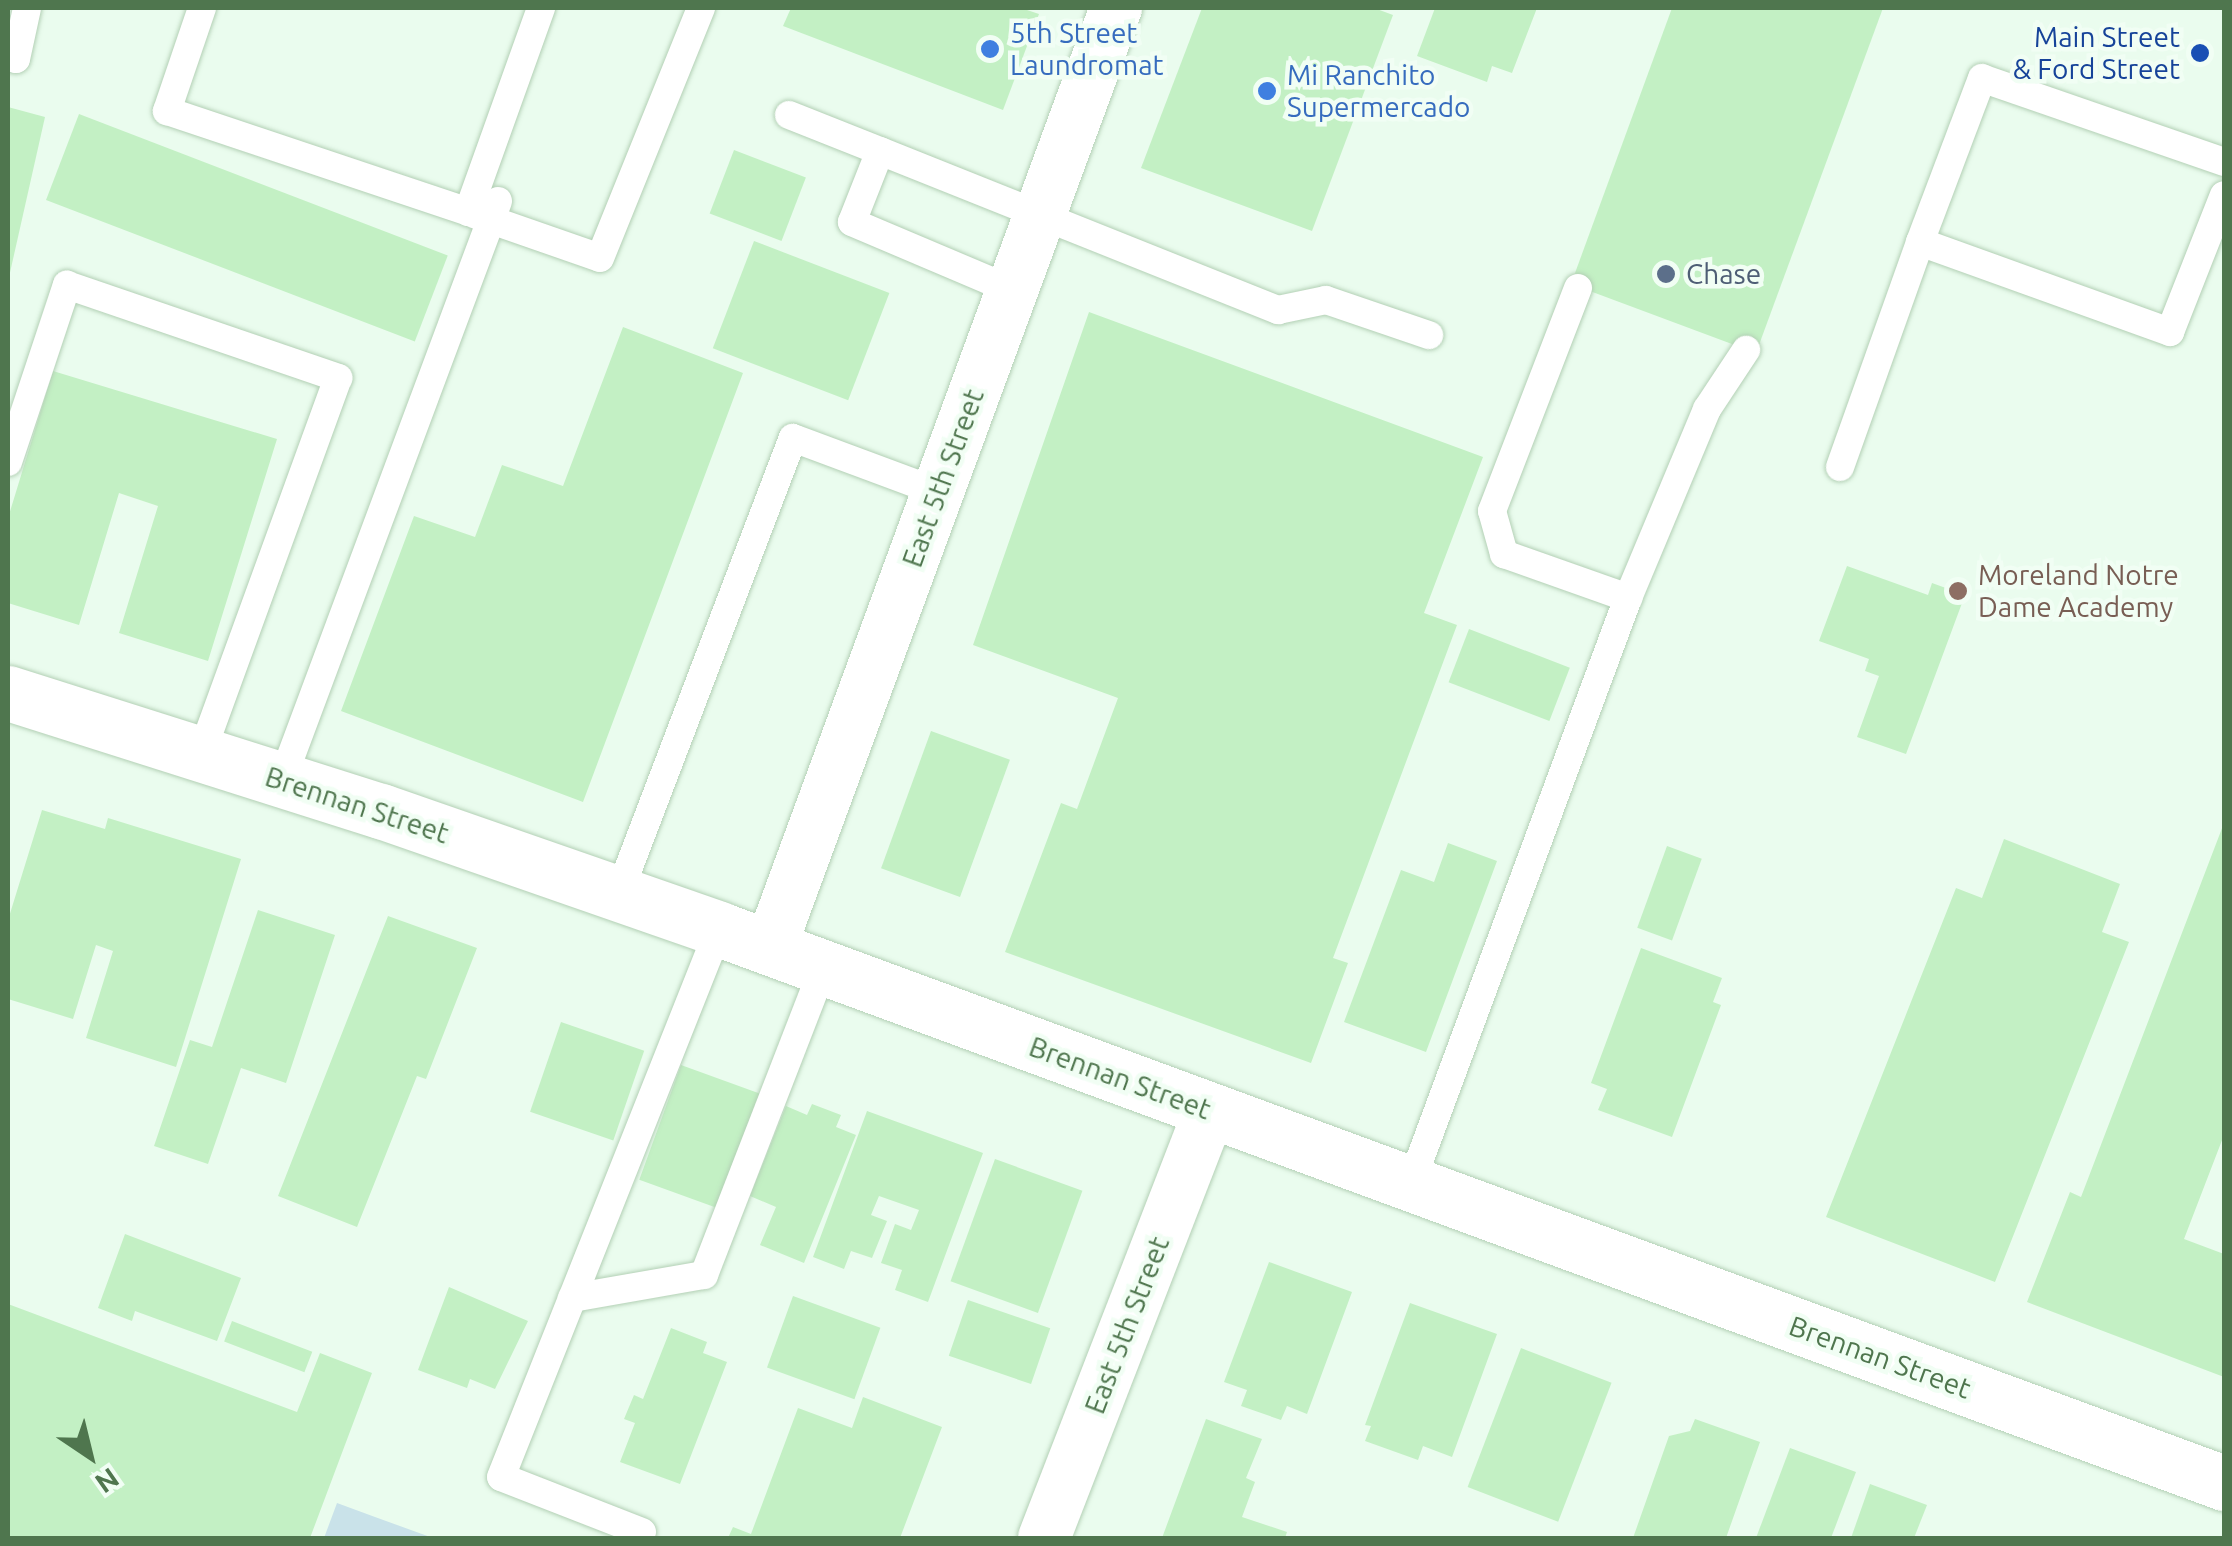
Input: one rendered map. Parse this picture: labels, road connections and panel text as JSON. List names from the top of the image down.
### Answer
{
  "streets": {
    "street": ["East 5th Street", "Brennan Street"]
  },
  "crossings": [
    ["East 5th Street", "Brennan Street"]
  ],
  "places": [
    "5th Street Laundromat",
    "Main Street & Ford Street",
    "Mi Ranchito Supermercado",
    "Chase",
    "Moreland Notre Dame Academy"
  ],
  "north": "bottom right"
}
